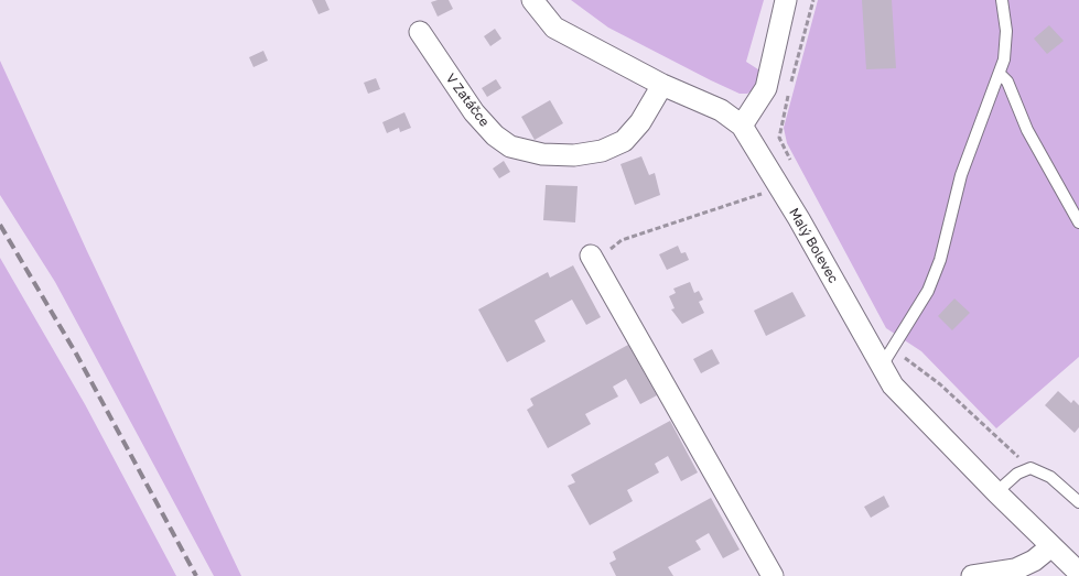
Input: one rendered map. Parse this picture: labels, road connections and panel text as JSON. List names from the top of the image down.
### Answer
{
  "streets": {
    "street": ["V Zatáčce", "Malý Bolevec"]
  },
  "crossings": [
    ["V Zatáčce", "Malý Bolevec"]
  ]
}
